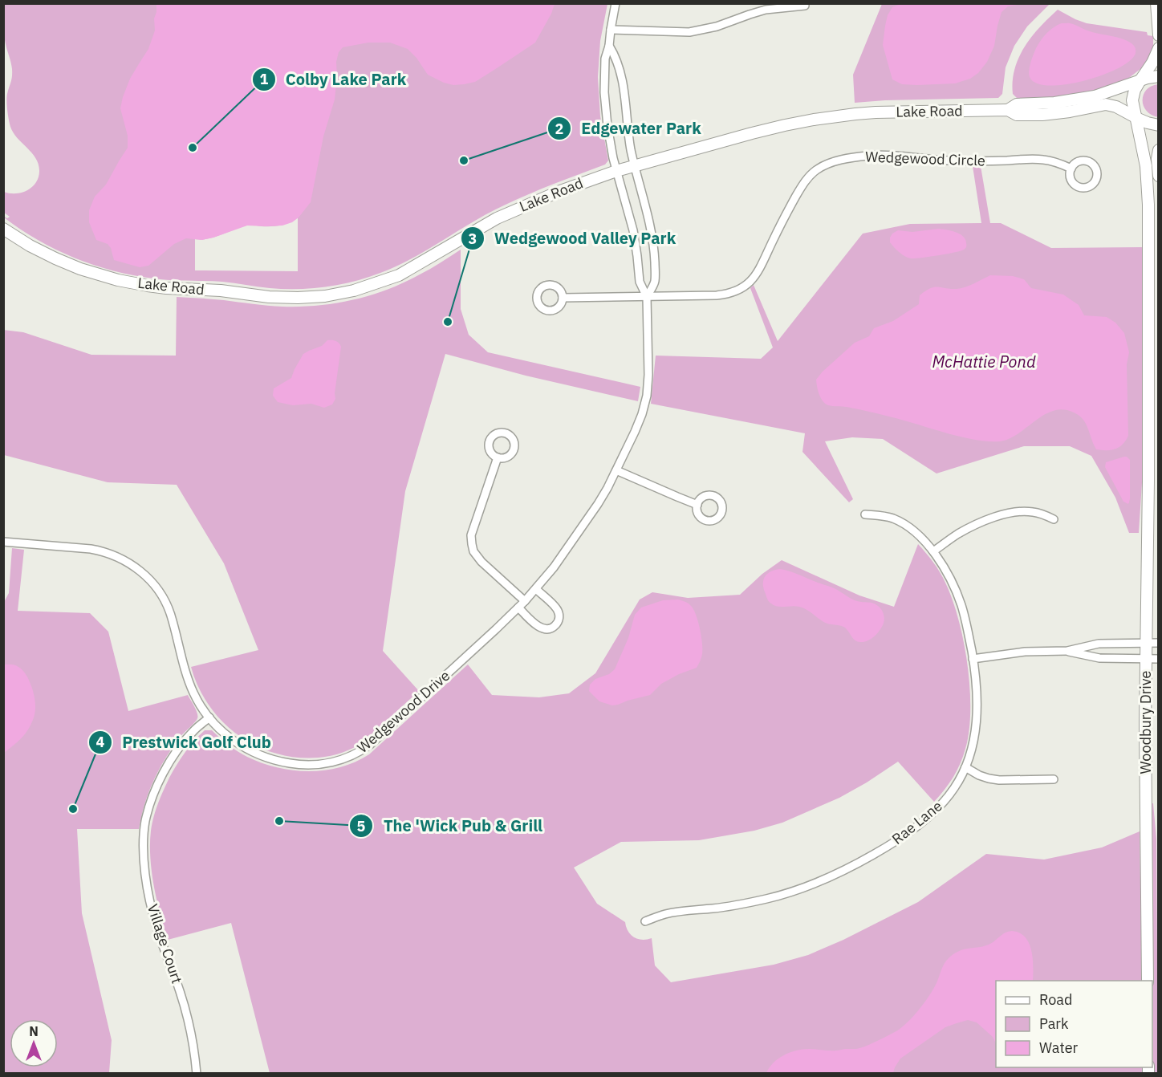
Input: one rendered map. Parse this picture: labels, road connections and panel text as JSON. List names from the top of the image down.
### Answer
{
  "streets": {
    "street": [
      "Lake Road",
      "Wedgewood Circle",
      "Wedgewood Drive",
      "Woodbury Drive",
      "Rae Lane",
      "Village Court"
    ]
  },
  "crossings": [
    ["Lake Road", "Wedgewood Drive"],
    ["Lake Road", "Woodbury Drive"],
    ["Wedgewood Circle", "Wedgewood Drive"],
    ["Wedgewood Drive", "Village Court"]
  ],
  "water": ["McHattie Pond"],
  "places": [
    "Colby Lake Park",
    "Edgewater Park",
    "Wedgewood Valley Park",
    "Prestwick Golf Club",
    "The 'Wick Pub & Grill"
  ],
  "legend": ["Road", "Park", "Water"],
  "north": "top"
}
